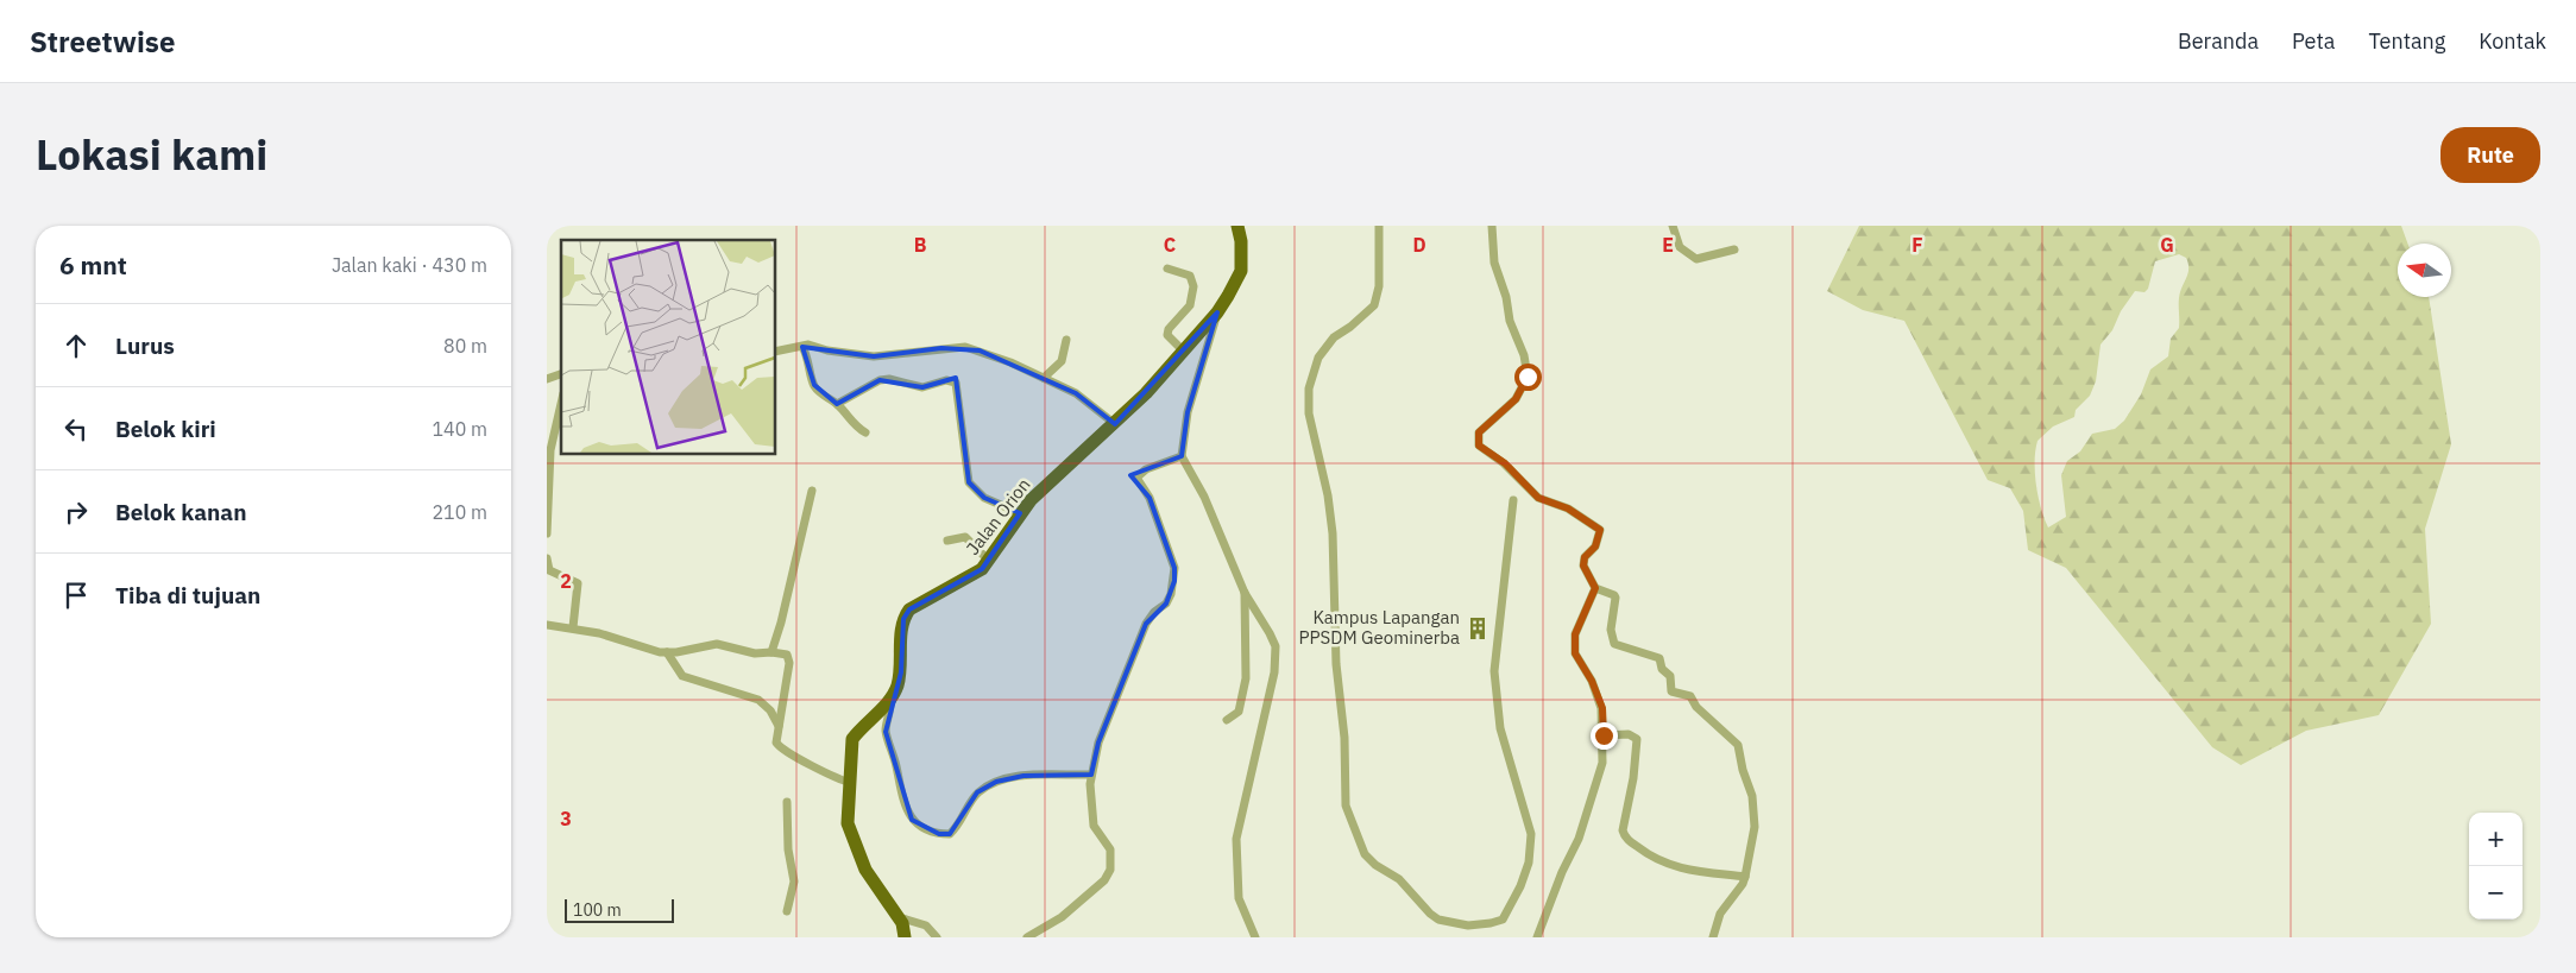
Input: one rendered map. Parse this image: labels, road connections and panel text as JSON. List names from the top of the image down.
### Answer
{
  "streets": {
    "highway": ["Jalan Orion"]
  },
  "places": {
    "building": ["Kampus Lapangan PPSDM Geominerba"]
  },
  "scale_bar": "100 m",
  "north": "left",
  "page": {
    "header": "Streetwise",
    "nav": [
      "Beranda",
      "Peta",
      "Tentang",
      "Kontak"
    ],
    "title": "Lokasi kami",
    "buttons": "Rute",
    "heading": ["6 mnt", "Jalan kaki · 430 m"],
    "list": [
      ["Lurus", "80 m"],
      ["Belok kiri", "140 m"],
      ["Belok kanan", "210 m"],
      "Tiba di tujuan"
    ],
    "map_buttons": ["+", "−"],
    "scale": "100 m"
  },
  "grid": {
    "columns": [
      "B",
      "C",
      "D",
      "E",
      "F",
      "G"
    ],
    "rows": ["2", "3"]
  }
}
